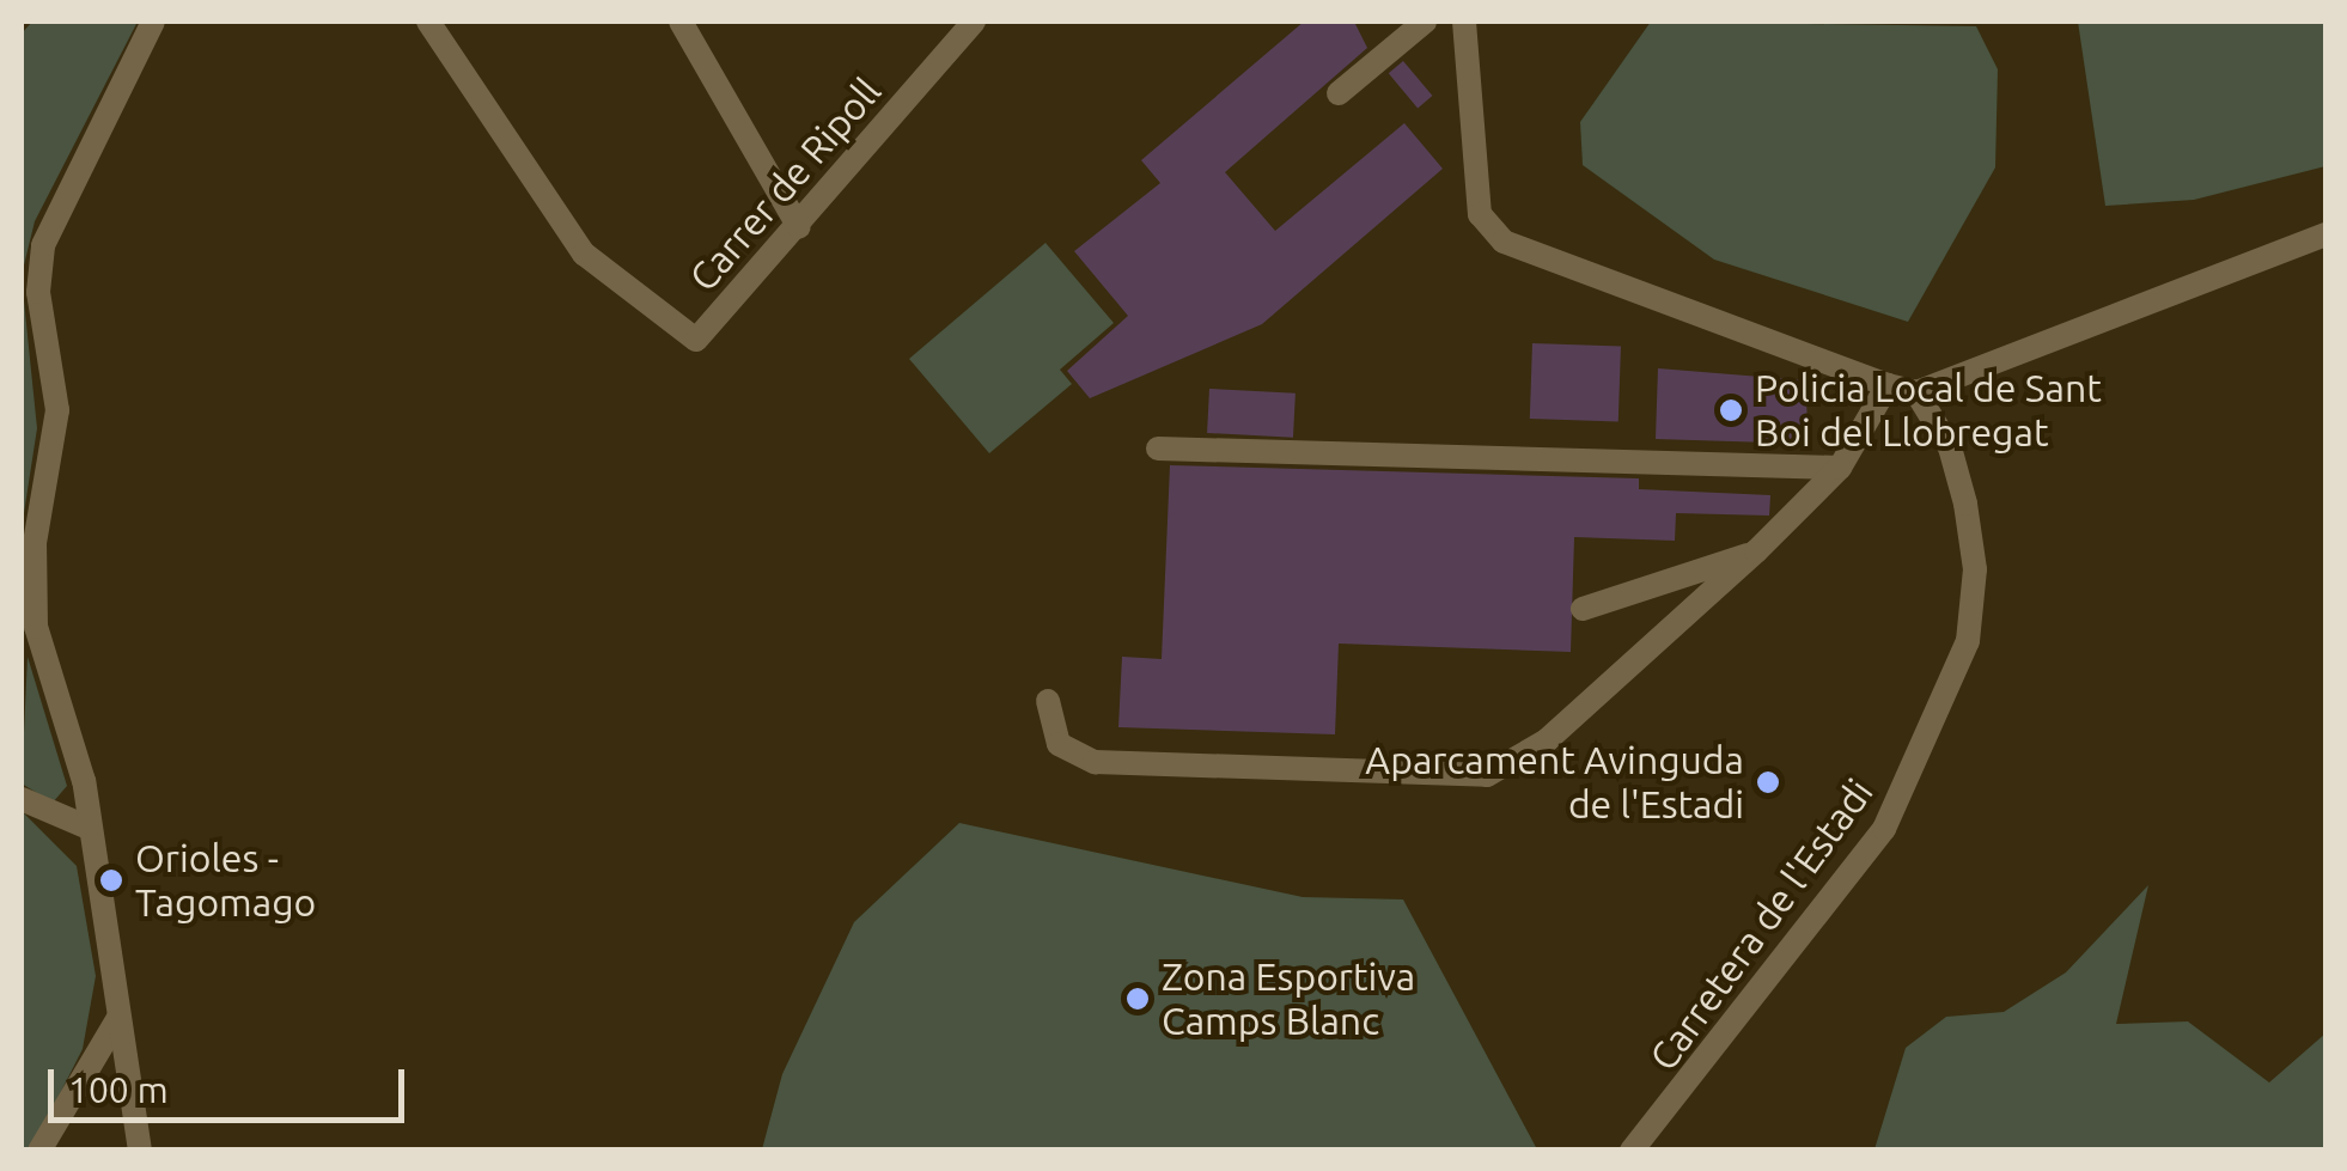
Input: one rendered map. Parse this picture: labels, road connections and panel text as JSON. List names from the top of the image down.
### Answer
{
  "streets": {
    "street": ["Carrer de Ripoll", "Carretera de l'Estadi"]
  },
  "places": [
    "Policia Local de Sant Boi del Llobregat",
    "Aparcament Avinguda de l'Estadi",
    "Orioles - Tagomago",
    "Zona Esportiva Camps Blanc"
  ],
  "scale_bar": "100 m"
}
